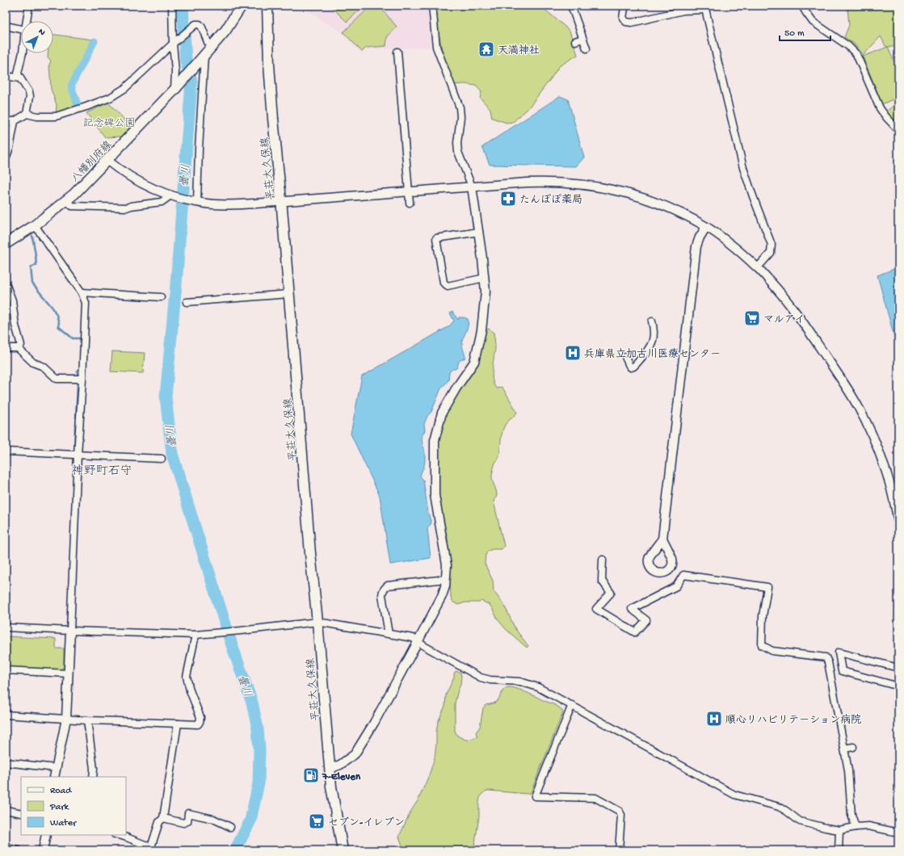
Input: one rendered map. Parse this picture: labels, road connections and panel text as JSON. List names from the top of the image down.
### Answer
{
  "streets": {
    "main road": ["八幡別府線", "平荘大久保線"]
  },
  "districts": ["神野町石守"],
  "water": ["曇川"],
  "parks": ["記念碑公園"],
  "places": {
    "temple": ["天満神社"],
    "pharmacy": ["たんぽぽ薬局"],
    "supermarket": ["マルアイ", "セブン-イレブン"],
    "hospital": ["兵庫県立加古川医療センター", "順心リハビリテーション病院"],
    "fuel station": ["7-Eleven"]
  },
  "legend": ["Road", "Park", "Water"],
  "scale_bar": "50 m",
  "north": "top right"
}
